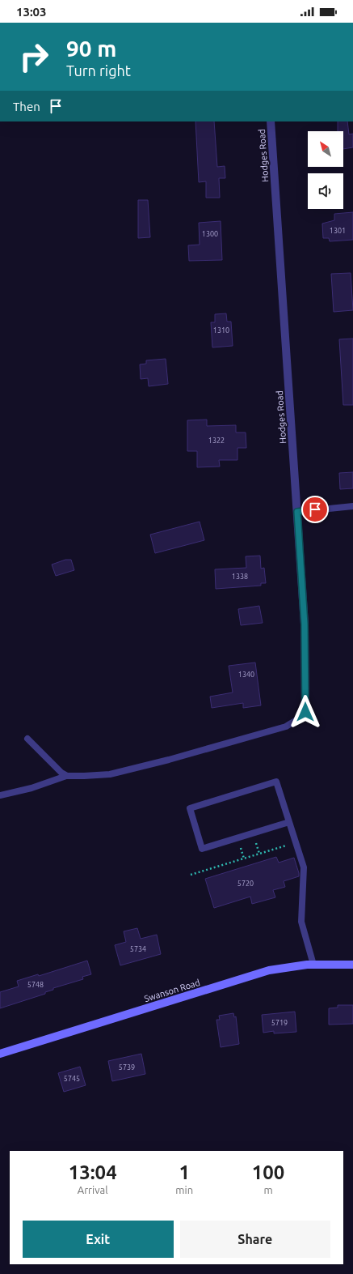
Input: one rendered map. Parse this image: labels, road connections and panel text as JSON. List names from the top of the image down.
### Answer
{
  "streets": {
    "street": ["Hodges Road", "Swanson Road"]
  },
  "house_numbers": [
    "1301",
    "1300",
    "1310",
    "1322",
    "1338",
    "1340",
    "5720",
    "5734",
    "5748",
    "5719",
    "5739",
    "5745"
  ],
  "north": "top left",
  "page": {
    "status": "13:03",
    "turn": ["90 m", "Turn right"],
    "then": "Then",
    "eta": [
      "13:04",
      "Arrival",
      "1",
      "min",
      "100",
      "m"
    ],
    "buttons": ["Exit", "Share"]
  }
}
